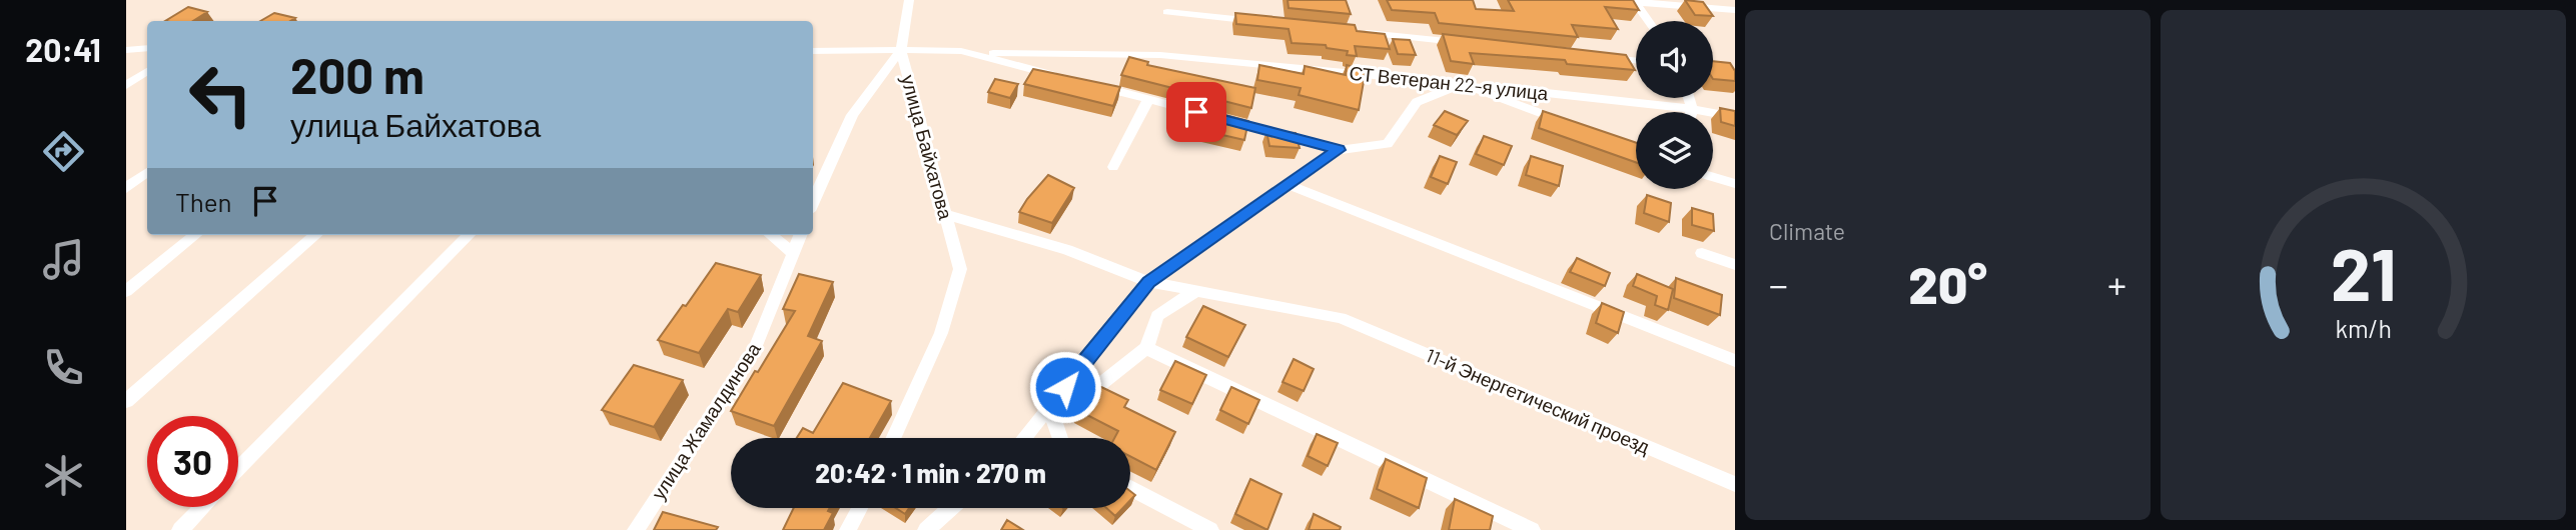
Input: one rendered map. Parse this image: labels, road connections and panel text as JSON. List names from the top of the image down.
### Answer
{
  "streets": {
    "street": [
      "СТ Ветеран 22-я улица",
      "улица Байхатова",
      "11-й Энергетический проезд",
      "улица Жамалдинова"
    ]
  },
  "crossings": [
    ["СТ Ветеран 22-я улица", "улица Байхатова"],
    ["улица Байхатова", "11-й Энергетический проезд"]
  ],
  "page": {
    "tabs": "20:41",
    "tile": "Climate",
    "turn": ["200 m", "улица Байхатова"],
    "then": "Then",
    "heat": ["−", "20°", "+"],
    "limit": "30",
    "trip": "20:42 · 1 min · 270 m",
    "gauge": ["21", "km/h"]
  }
}
